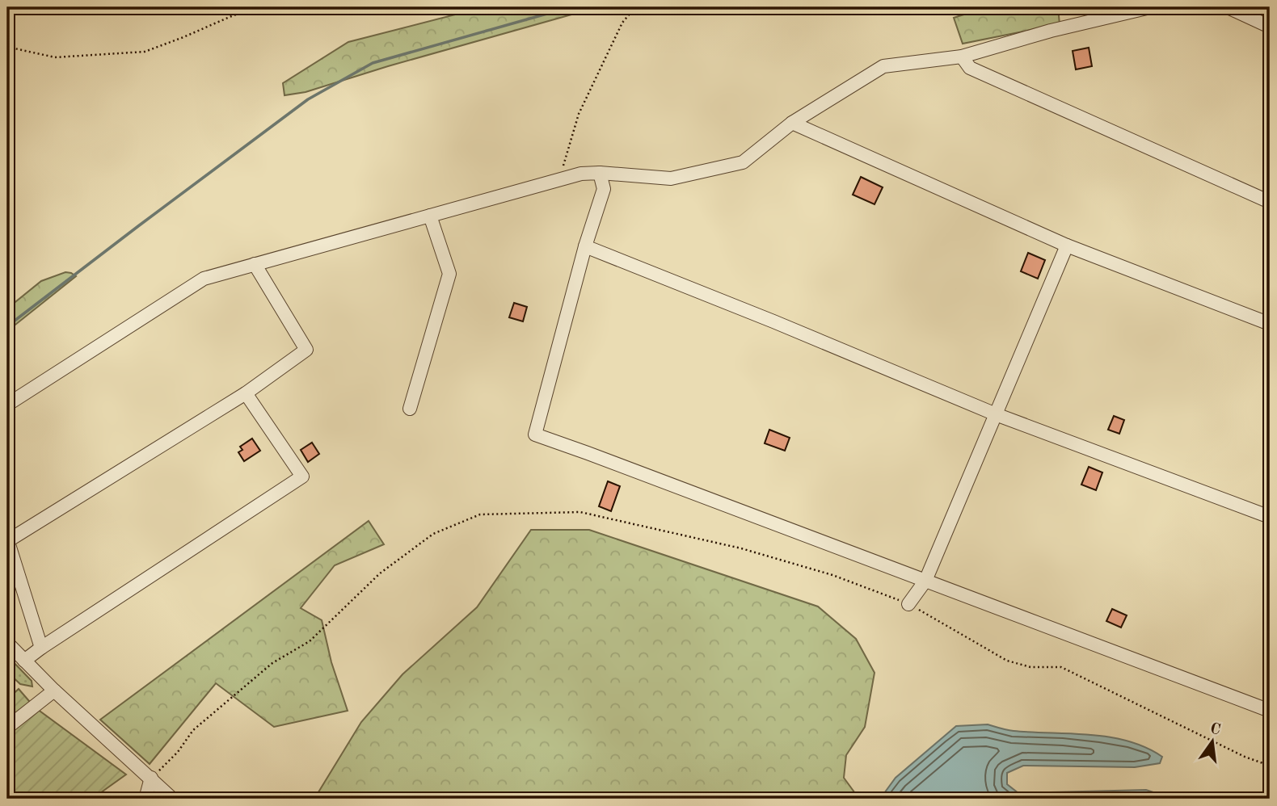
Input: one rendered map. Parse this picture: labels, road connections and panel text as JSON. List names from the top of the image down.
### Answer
{
  "north": "top"
}
